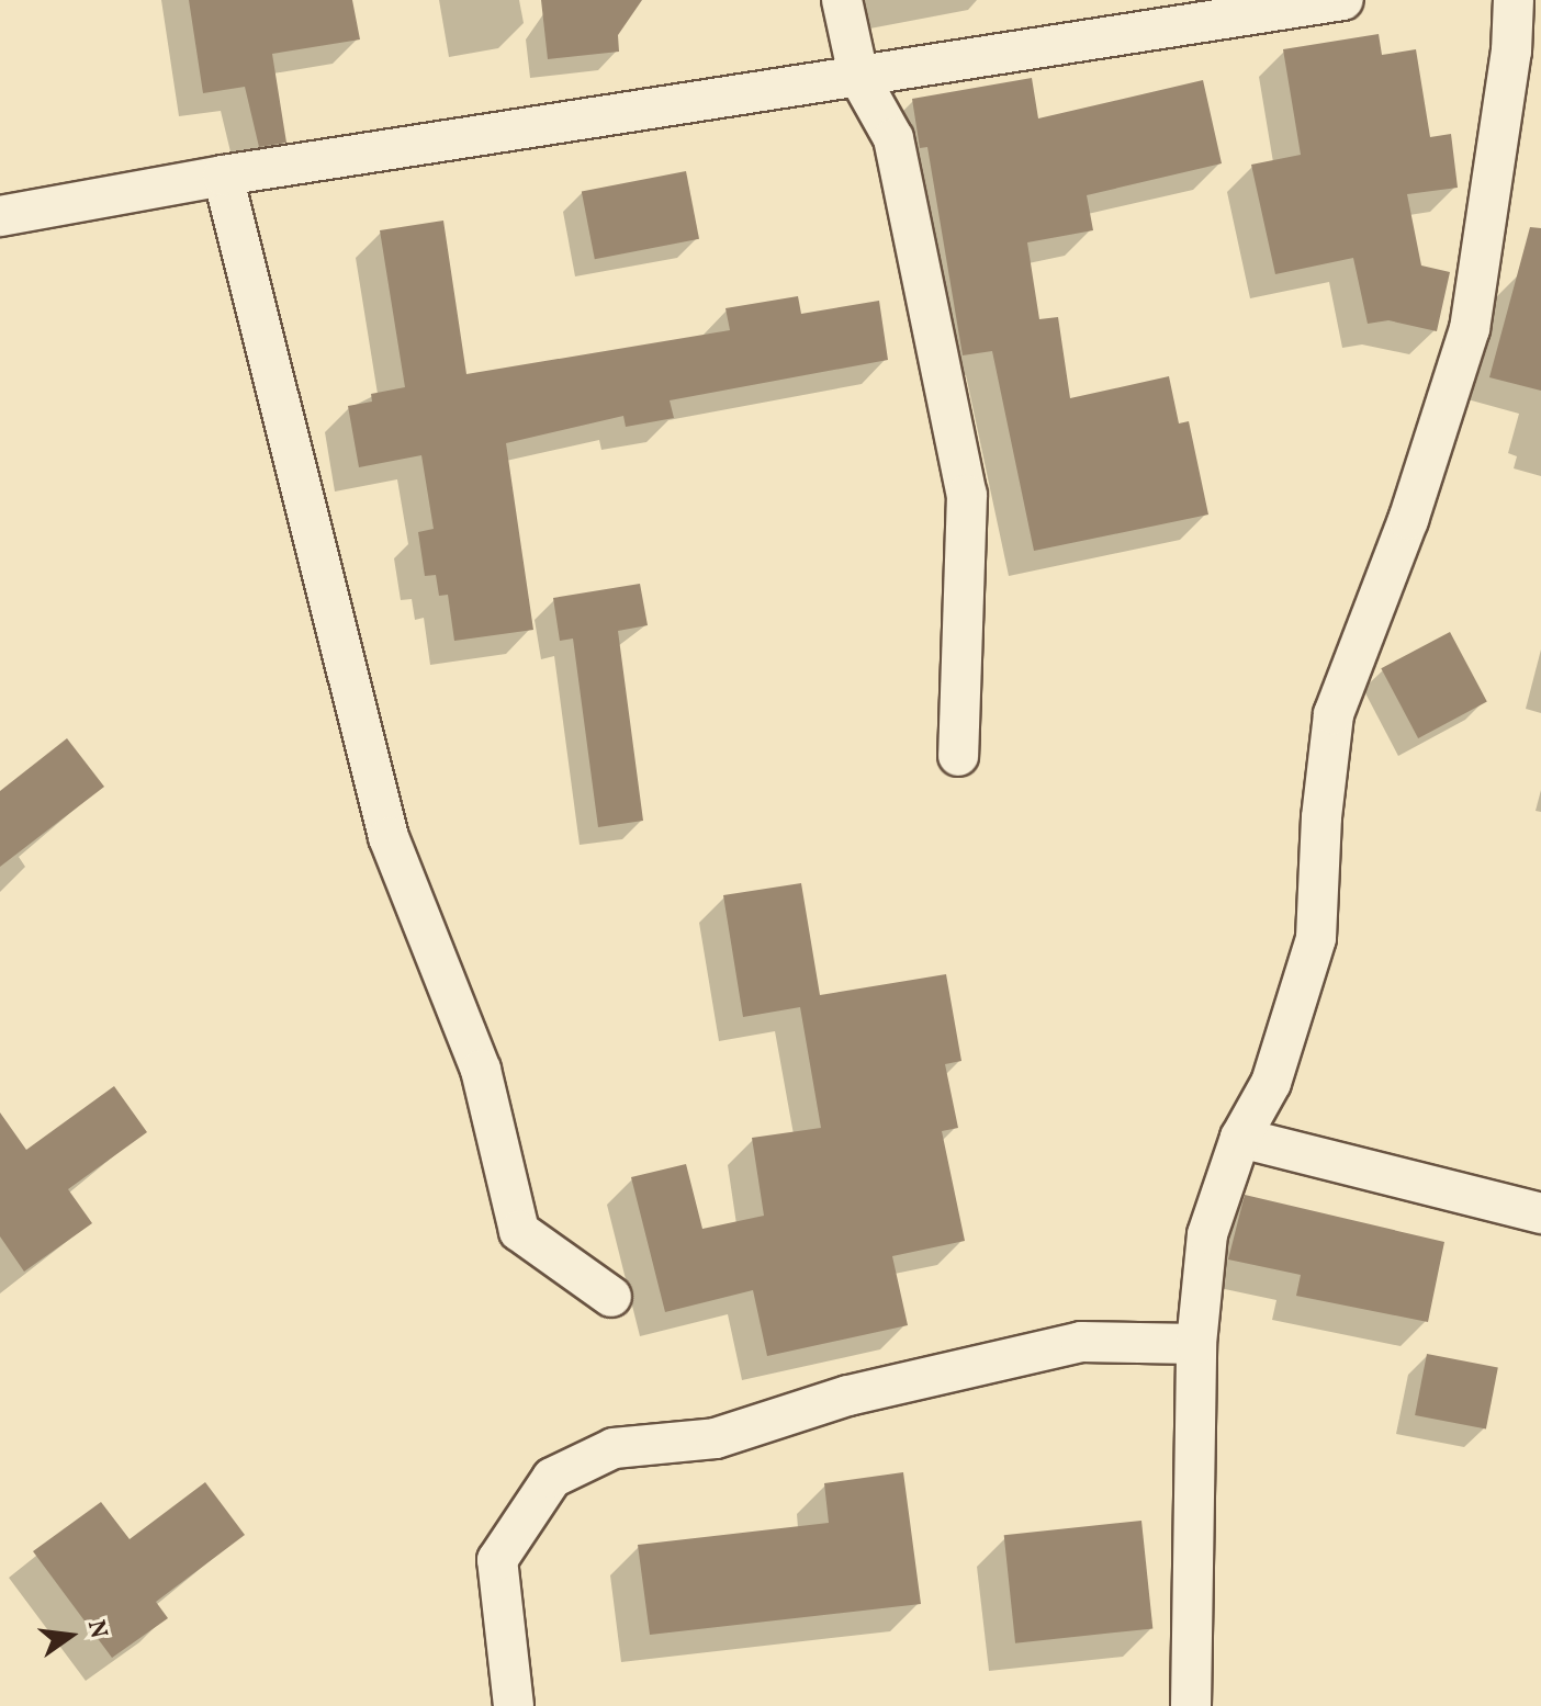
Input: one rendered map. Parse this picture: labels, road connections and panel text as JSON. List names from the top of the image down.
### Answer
{
  "north": "right"
}
